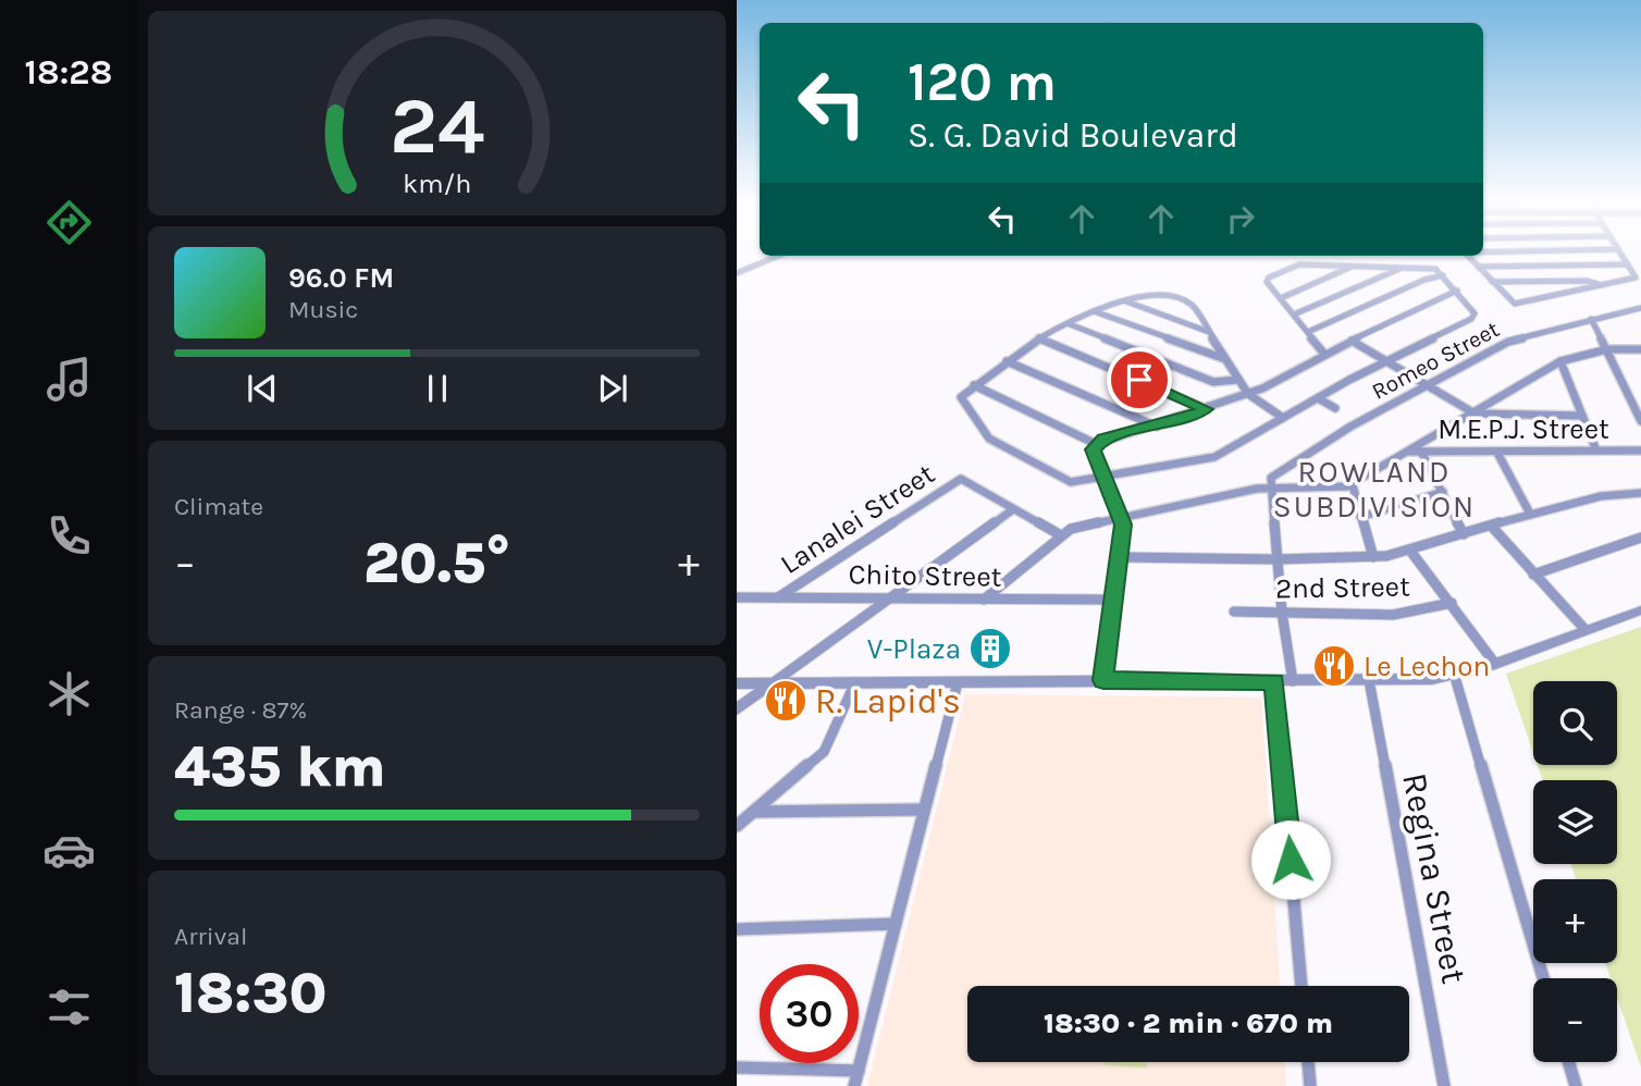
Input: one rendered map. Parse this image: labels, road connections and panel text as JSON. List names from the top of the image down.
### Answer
{
  "streets": {
    "street": [
      "Romeo Street",
      "M.E.P.J. Street",
      "Lanalei Street",
      "Chito Street",
      "2nd Street",
      "Regina Street"
    ]
  },
  "crossings": [
    ["Lanalei Street", "Chito Street"]
  ],
  "districts": ["ROWLAND SUBDIVISION"],
  "places": {
    "building": ["V-Plaza"],
    "restaurant": ["Le Lechon", "R. Lapid's"]
  },
  "page": {
    "tabs": "18:28",
    "turn": ["120 m", "S. G. David Boulevard"],
    "song": ["96.0 FM", "Music"],
    "tile": [
      "Climate",
      ["Range · 87%", "435 km"],
      ["Arrival", "18:30"]
    ],
    "heat": ["−", "20.5°", "+"],
    "map_buttons": ["+", "−"],
    "limit": "30",
    "trip": "18:30 · 2 min · 670 m",
    "gauge": ["24", "km/h"]
  }
}
